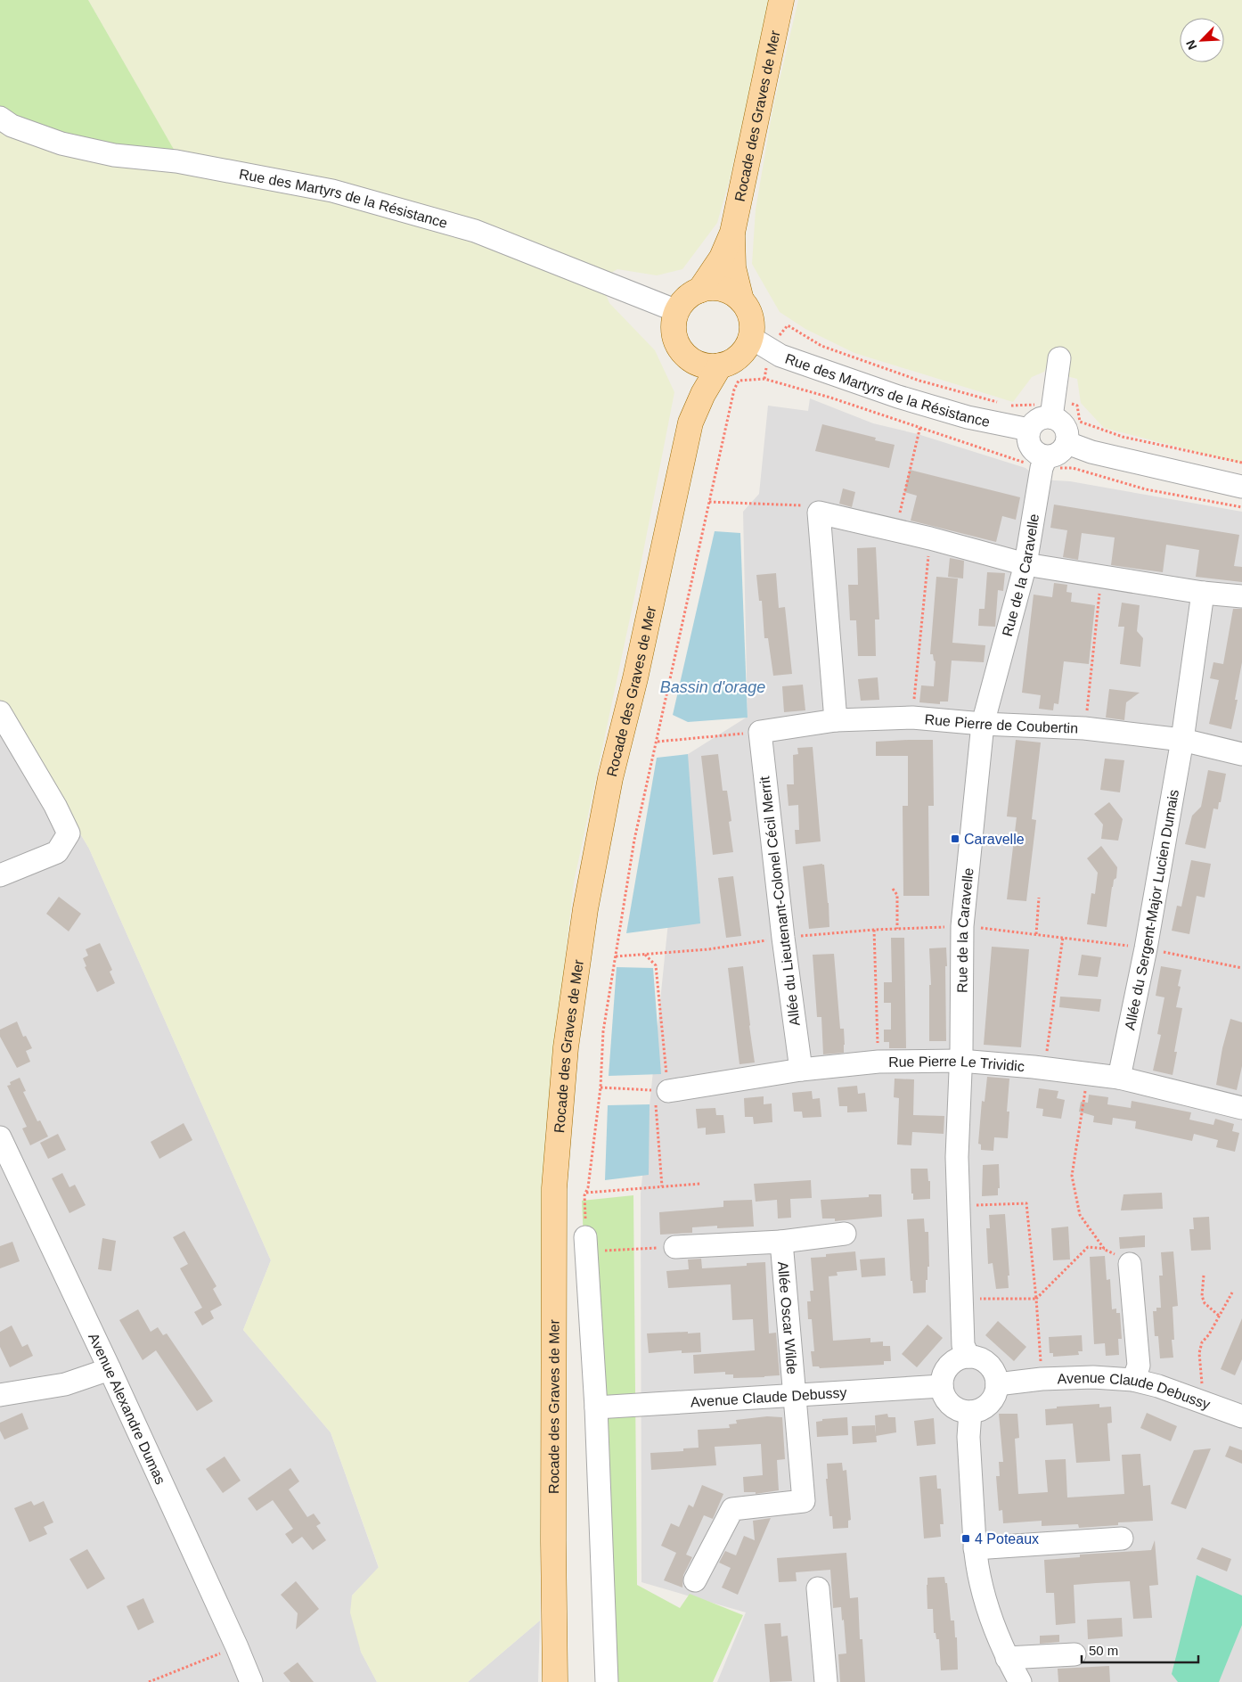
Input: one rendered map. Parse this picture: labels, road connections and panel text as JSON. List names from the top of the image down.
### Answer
{
  "streets": {
    "main road": ["Rocade des Graves de Mer"],
    "street": [
      "Rue des Martyrs de la Résistance",
      "Rue de la Caravelle",
      "Rue Pierre de Coubertin",
      "Allée du Lieutenant-Colonel Cécil Merrit",
      "Allée du Sergent-Major Lucien Dumais",
      "Rue Pierre Le Trividic",
      "Allée Oscar Wilde",
      "Avenue Claude Debussy",
      "Avenue Alexandre Dumas"
    ]
  },
  "crossings": [
    ["Rocade des Graves de Mer", "Rue des Martyrs de la Résistance"],
    ["Rue de la Caravelle", "Rue Pierre de Coubertin"],
    ["Rue de la Caravelle", "Rue Pierre Le Trividic"],
    ["Rue de la Caravelle", "Avenue Claude Debussy"],
    ["Rue Pierre de Coubertin", "Allée du Lieutenant-Colonel Cécil Merrit"],
    ["Rue Pierre de Coubertin", "Allée du Sergent-Major Lucien Dumais"],
    ["Allée du Lieutenant-Colonel Cécil Merrit", "Rue Pierre Le Trividic"],
    ["Allée du Sergent-Major Lucien Dumais", "Rue Pierre Le Trividic"],
    ["Allée Oscar Wilde", "Avenue Claude Debussy"]
  ],
  "water": ["Bassin d'orage"],
  "places": {
    "transit": ["Caravelle", "4 Poteaux"]
  },
  "scale_bar": "50 m",
  "north": "bottom left"
}
